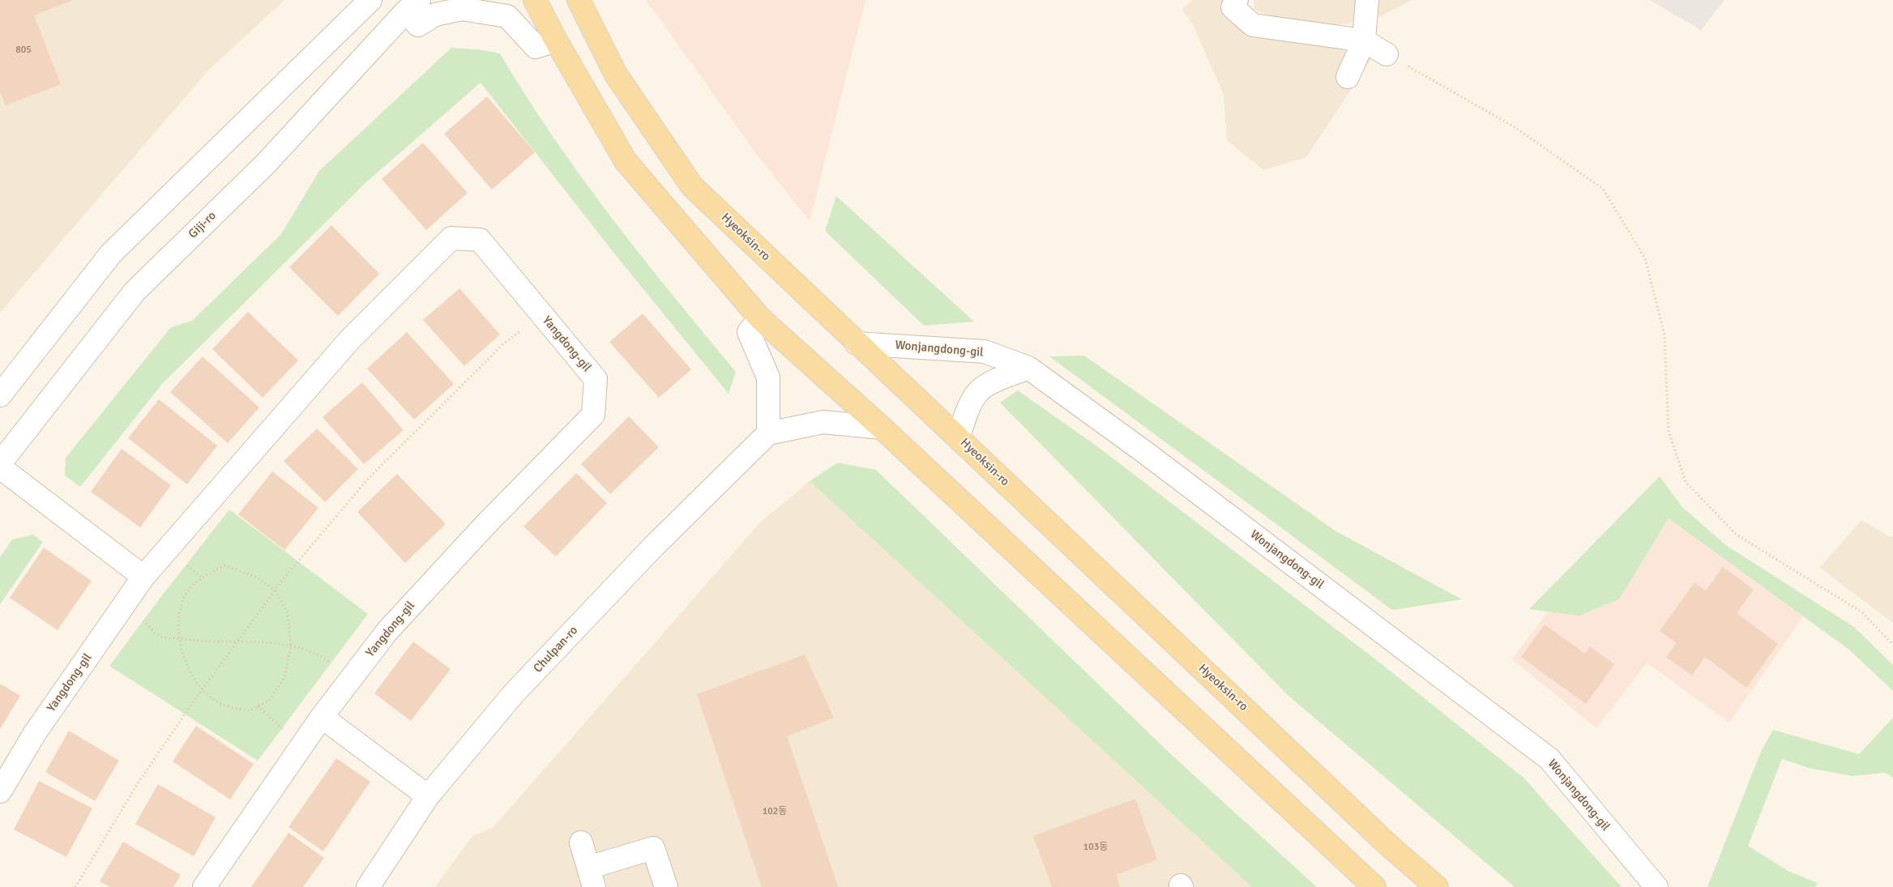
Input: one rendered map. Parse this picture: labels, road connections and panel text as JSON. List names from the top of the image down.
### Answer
{
  "streets": {
    "main road": ["Hyeoksin-ro"],
    "street": [
      "Giji-ro",
      "Yangdong-gil",
      "Wonjangdong-gil",
      "Chulpan-ro"
    ]
  },
  "crossings": [
    ["Hyeoksin-ro", "Wonjangdong-gil"]
  ],
  "house_numbers": ["805", "102동", "103동"]
}
